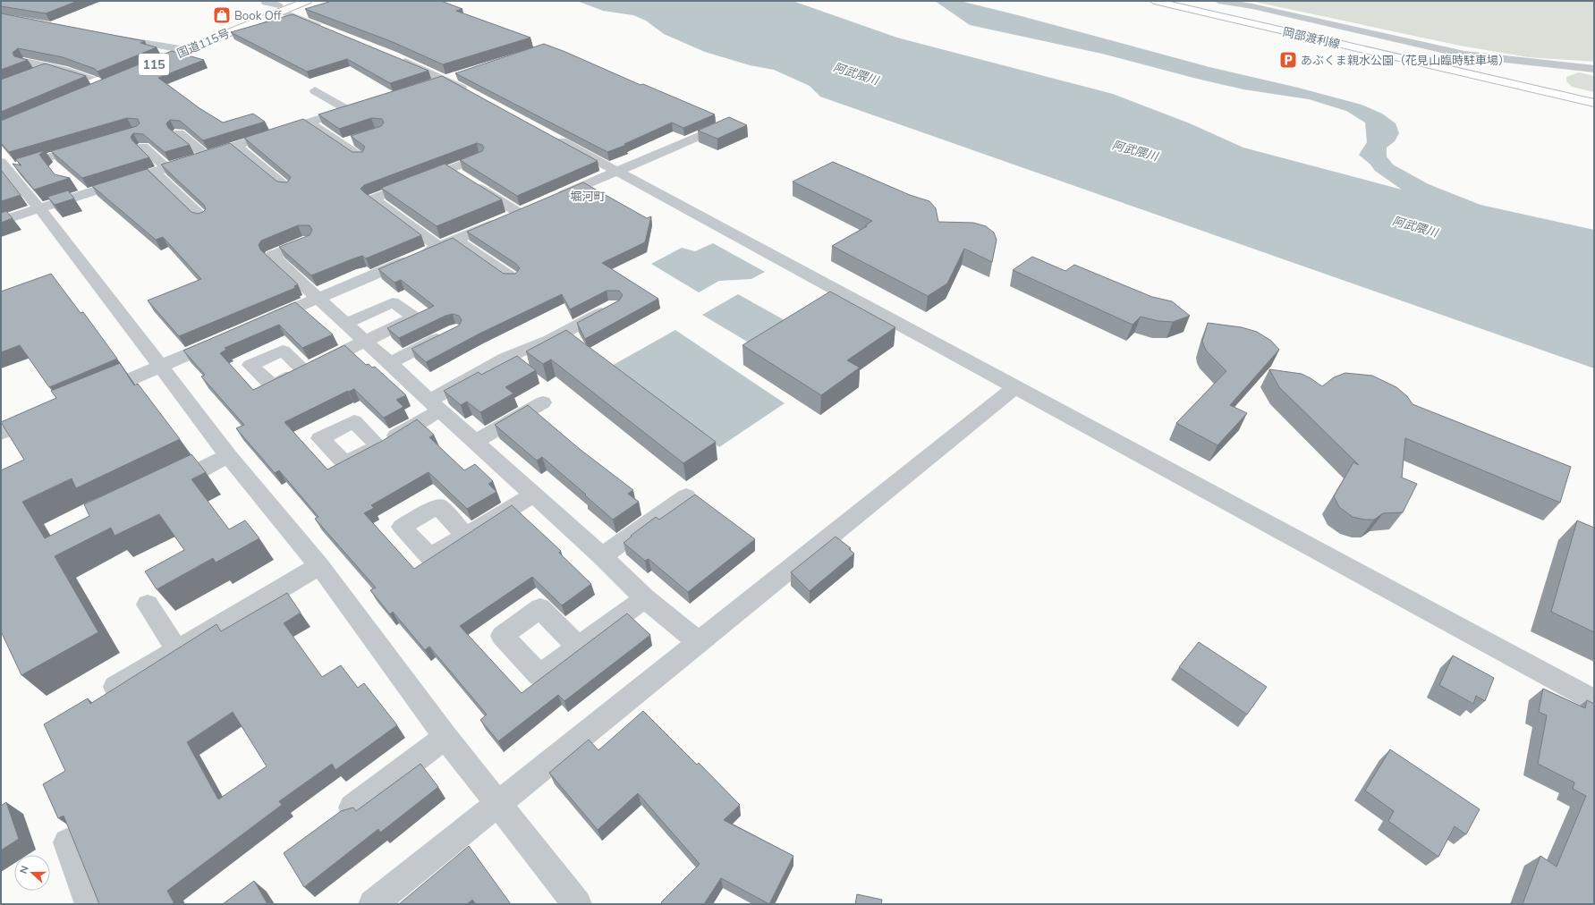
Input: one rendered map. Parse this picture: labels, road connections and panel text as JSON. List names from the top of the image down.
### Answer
{
  "streets": {
    "main road": ["岡部渡利線", "国道115号", "115"]
  },
  "districts": ["堀河町"],
  "water": ["阿武隈川"],
  "places": {
    "shop": ["Book Off"],
    "parking": ["あぶくま親水公園（花見山臨時駐車場）"]
  },
  "north": "left"
}
